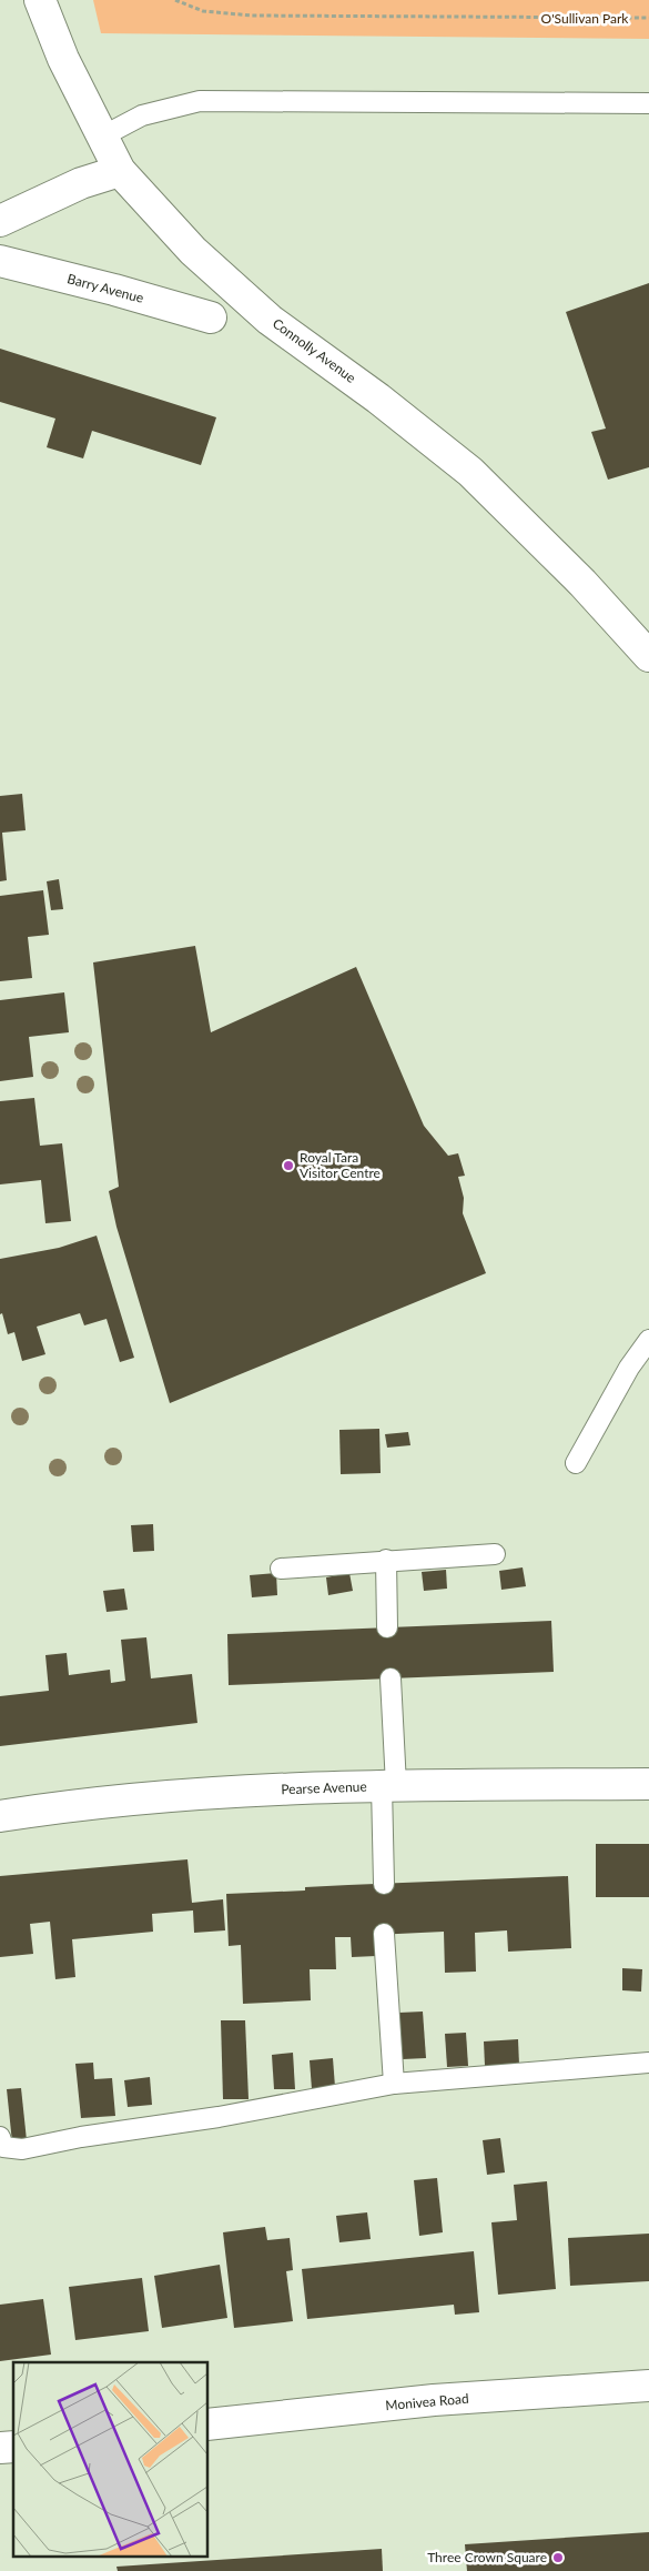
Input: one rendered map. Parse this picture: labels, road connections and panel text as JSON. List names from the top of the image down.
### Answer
{
  "streets": {
    "street": [
      "Barry Avenue",
      "Connolly Avenue",
      "Pearse Avenue",
      "Monivea Road"
    ]
  },
  "parks": ["O'Sullivan Park"],
  "places": ["Royal Tara Visitor Centre", "Three Crown Square"]
}
